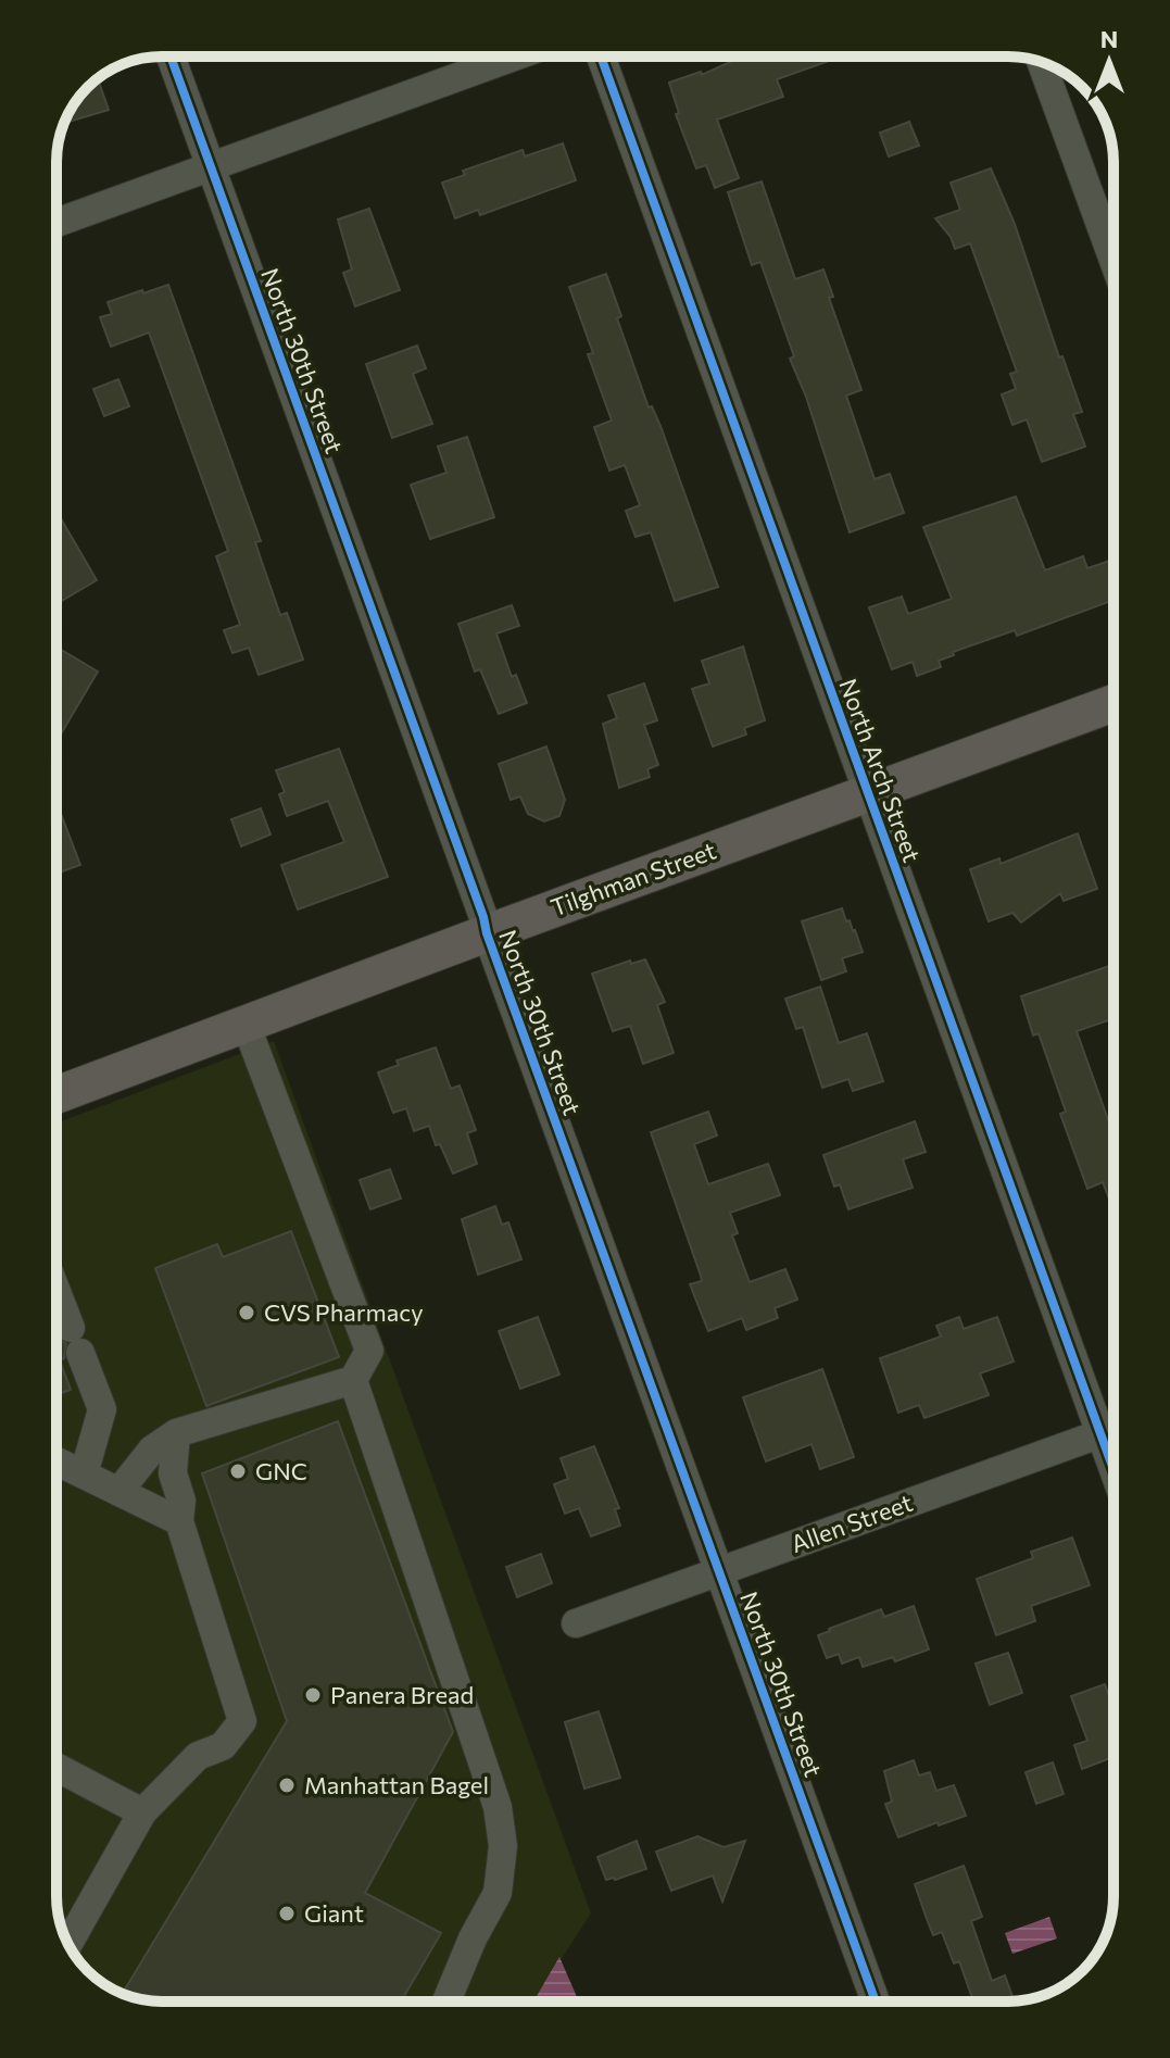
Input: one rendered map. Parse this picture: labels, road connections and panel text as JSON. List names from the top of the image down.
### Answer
{
  "streets": {
    "main road": ["Tilghman Street"],
    "street": ["North 30th Street", "North Arch Street", "Allen Street"]
  },
  "crossings": [
    ["North 30th Street", "Tilghman Street"],
    ["North 30th Street", "Allen Street"],
    ["North Arch Street", "Tilghman Street"],
    ["North Arch Street", "Allen Street"]
  ],
  "places": [
    "CVS Pharmacy",
    "GNC",
    "Panera Bread",
    "Manhattan Bagel",
    "Giant"
  ],
  "north": "top"
}
